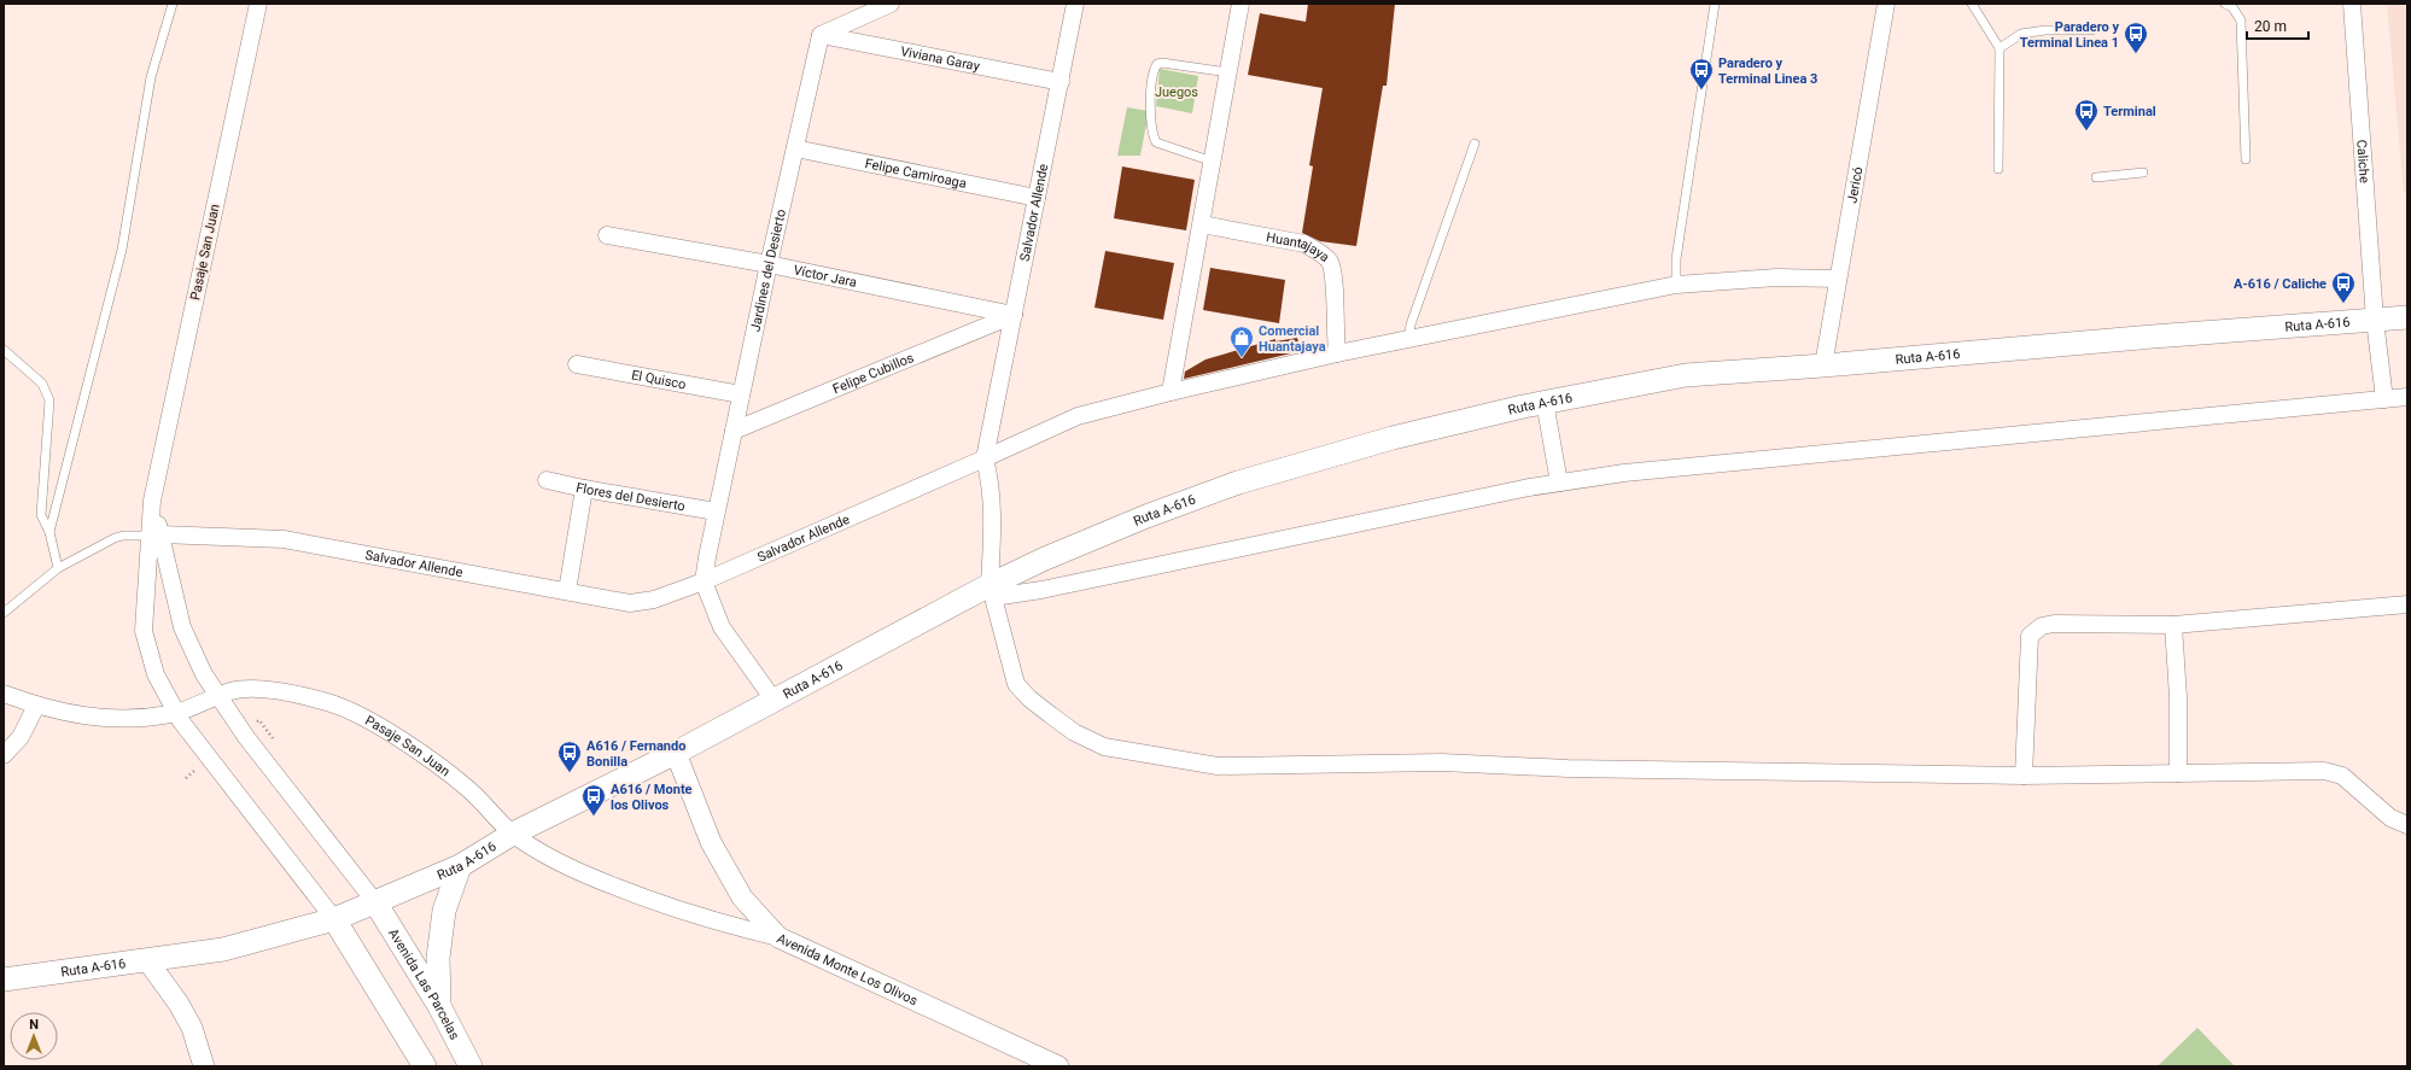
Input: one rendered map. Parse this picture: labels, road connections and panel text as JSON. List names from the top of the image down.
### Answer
{
  "streets": {
    "main road": ["Ruta A-616", "Avenida Las Parcelas"],
    "street": [
      "Viviana Garay",
      "Caliche",
      "Felipe Camiroaga",
      "Jericó",
      "Salvador Allende",
      "Huantajaya",
      "Pasaje San Juan",
      "Jardines del Desierto",
      "Víctor Jara",
      "Felipe Cubillos",
      "El Quisco",
      "Flores del Desierto",
      "Avenida Monte Los Olivos"
    ]
  },
  "crossings": [
    ["Viviana Garay", "Salvador Allende"],
    ["Viviana Garay", "Jardines del Desierto"],
    ["Caliche", "Ruta A-616"],
    ["Felipe Camiroaga", "Salvador Allende"],
    ["Felipe Camiroaga", "Jardines del Desierto"],
    ["Jericó", "Ruta A-616"],
    ["Salvador Allende", "Pasaje San Juan"],
    ["Salvador Allende", "Jardines del Desierto"],
    ["Salvador Allende", "Víctor Jara"],
    ["Salvador Allende", "Felipe Cubillos"],
    ["Pasaje San Juan", "Ruta A-616"],
    ["Pasaje San Juan", "Avenida Monte Los Olivos"],
    ["Pasaje San Juan", "Avenida Las Parcelas"],
    ["Jardines del Desierto", "Víctor Jara"],
    ["Jardines del Desierto", "Felipe Cubillos"],
    ["Jardines del Desierto", "El Quisco"],
    ["Jardines del Desierto", "Flores del Desierto"],
    ["Víctor Jara", "Felipe Cubillos"],
    ["Ruta A-616", "Avenida Monte Los Olivos"],
    ["Ruta A-616", "Avenida Las Parcelas"]
  ],
  "parks": ["Juegos"],
  "places": {
    "bus stop": [
      "Paradero y Terminal Linea 1",
      "Paradero y Terminal Linea 3",
      "Terminal",
      "A-616 / Caliche",
      "A616 / Fernando Bonilla",
      "A616 / Monte los Olivos"
    ],
    "shop": ["Comercial Huantajaya"]
  },
  "scale_bar": "20 m",
  "north": "top"
}
